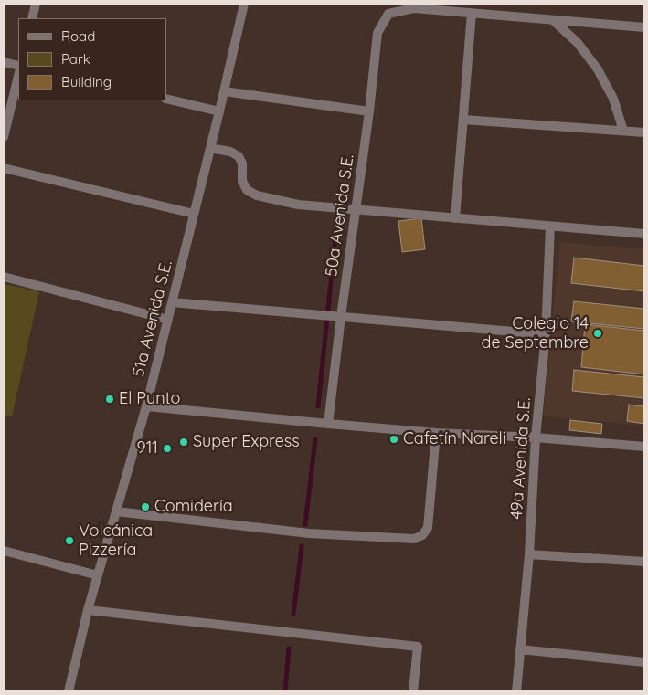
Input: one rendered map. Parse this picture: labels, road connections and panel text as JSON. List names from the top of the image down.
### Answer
{
  "streets": {
    "street": ["50a Avenida S.E.", "51a Avenida S.E.", "49a Avenida S.E."]
  },
  "places": [
    "Colegio 14 de Septembre",
    "El Punto",
    "Cafetín Nareli",
    "Super Express",
    "911",
    "Comidería",
    "Volcánica Pizzería"
  ],
  "legend": ["Road", "Park", "Building"]
}
